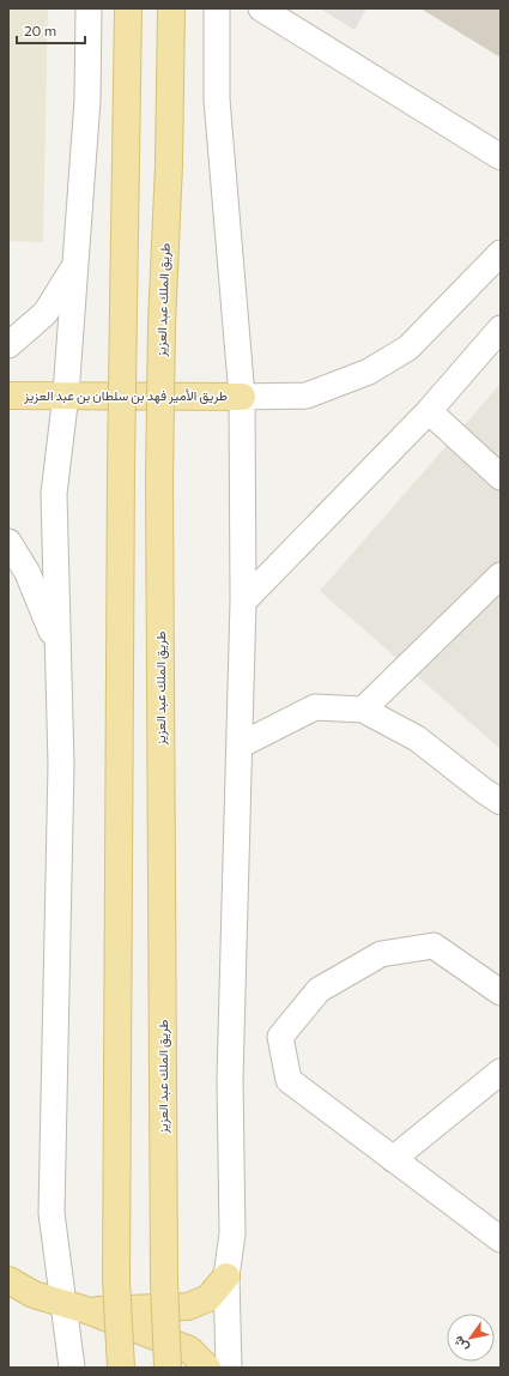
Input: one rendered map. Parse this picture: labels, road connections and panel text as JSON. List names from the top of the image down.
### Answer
{
  "streets": {
    "main road": ["طريق الملك عبد العزيز", "طريق الأمير فهد بن سلطان بن عبد العزيز"]
  },
  "scale_bar": "20 m",
  "north": "bottom left"
}
